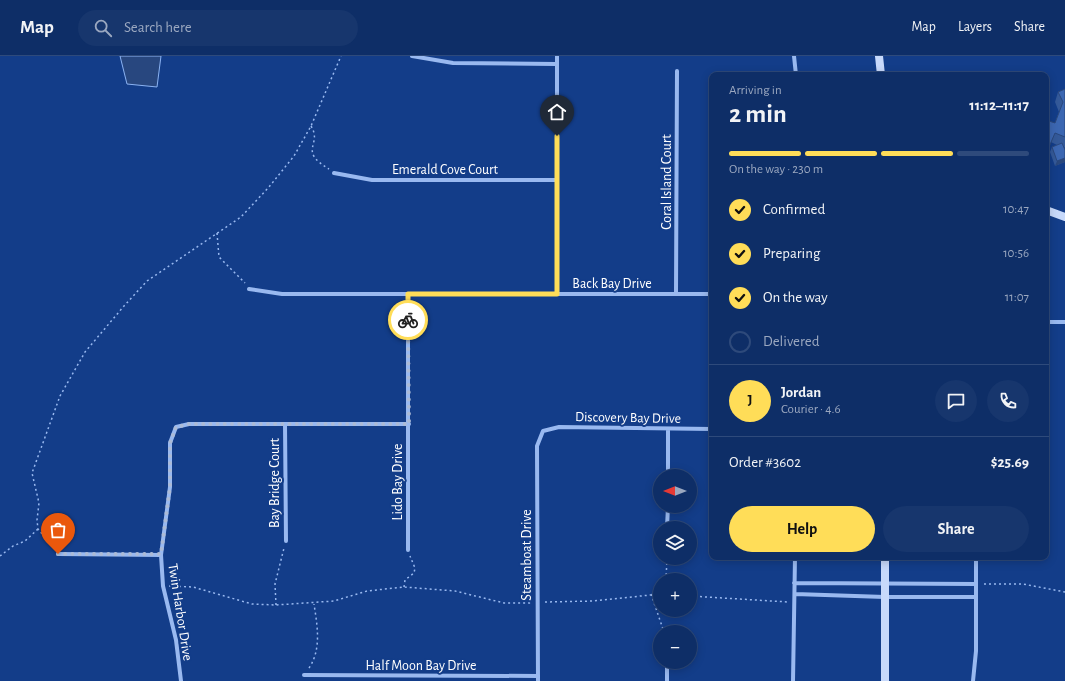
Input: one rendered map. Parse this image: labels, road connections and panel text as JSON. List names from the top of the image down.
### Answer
{
  "streets": {
    "street": [
      "Emerald Cove Court",
      "Coral Island Court",
      "Back Bay Drive",
      "Discovery Bay Drive",
      "Lido Bay Drive",
      "Bay Bridge Court",
      "Steamboat Drive",
      "Twin Harbor Drive",
      "Half Moon Bay Drive"
    ]
  },
  "crossings": [
    ["Coral Island Court", "Back Bay Drive"],
    ["Back Bay Drive", "Lido Bay Drive"],
    ["Discovery Bay Drive", "Steamboat Drive"],
    ["Bay Bridge Court", "Twin Harbor Drive"],
    ["Steamboat Drive", "Half Moon Bay Drive"]
  ],
  "north": "left",
  "page": {
    "header": "Map",
    "search": "Search here",
    "nav": ["Map", "Layers", "Share"],
    "heading": ["2 min", "Arriving in", "11:12–11:17"],
    "panel": [
      "Jordan",
      "Courier · 4.6",
      "Order #3602",
      "$25.69"
    ],
    "bar": "On the way · 230 m",
    "list": [
      ["Confirmed", "10:47"],
      ["Preparing", "10:56"],
      ["On the way", "11:07"],
      "Delivered"
    ],
    "round": "J",
    "map_buttons": ["+", "−"],
    "buttons": ["Help", "Share"]
  }
}
